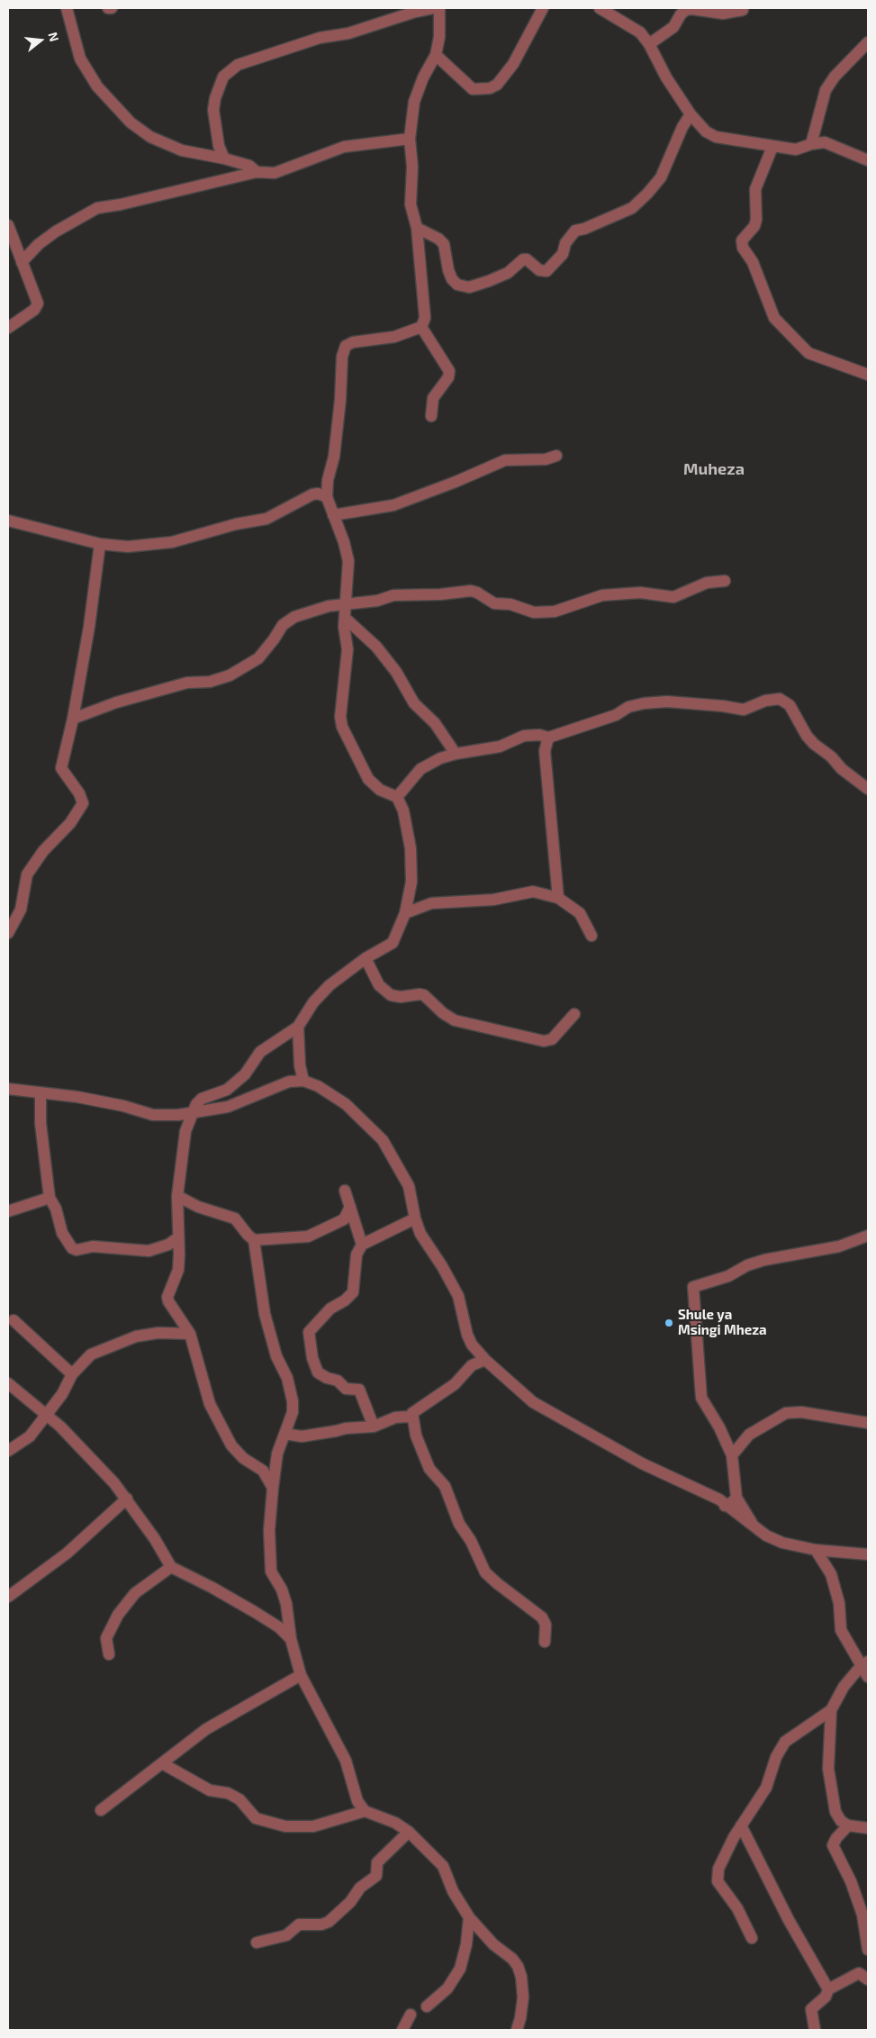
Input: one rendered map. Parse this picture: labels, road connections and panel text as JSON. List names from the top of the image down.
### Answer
{
  "districts": ["Muheza"],
  "places": ["Shule ya Msingi Mheza"],
  "north": "right"
}
